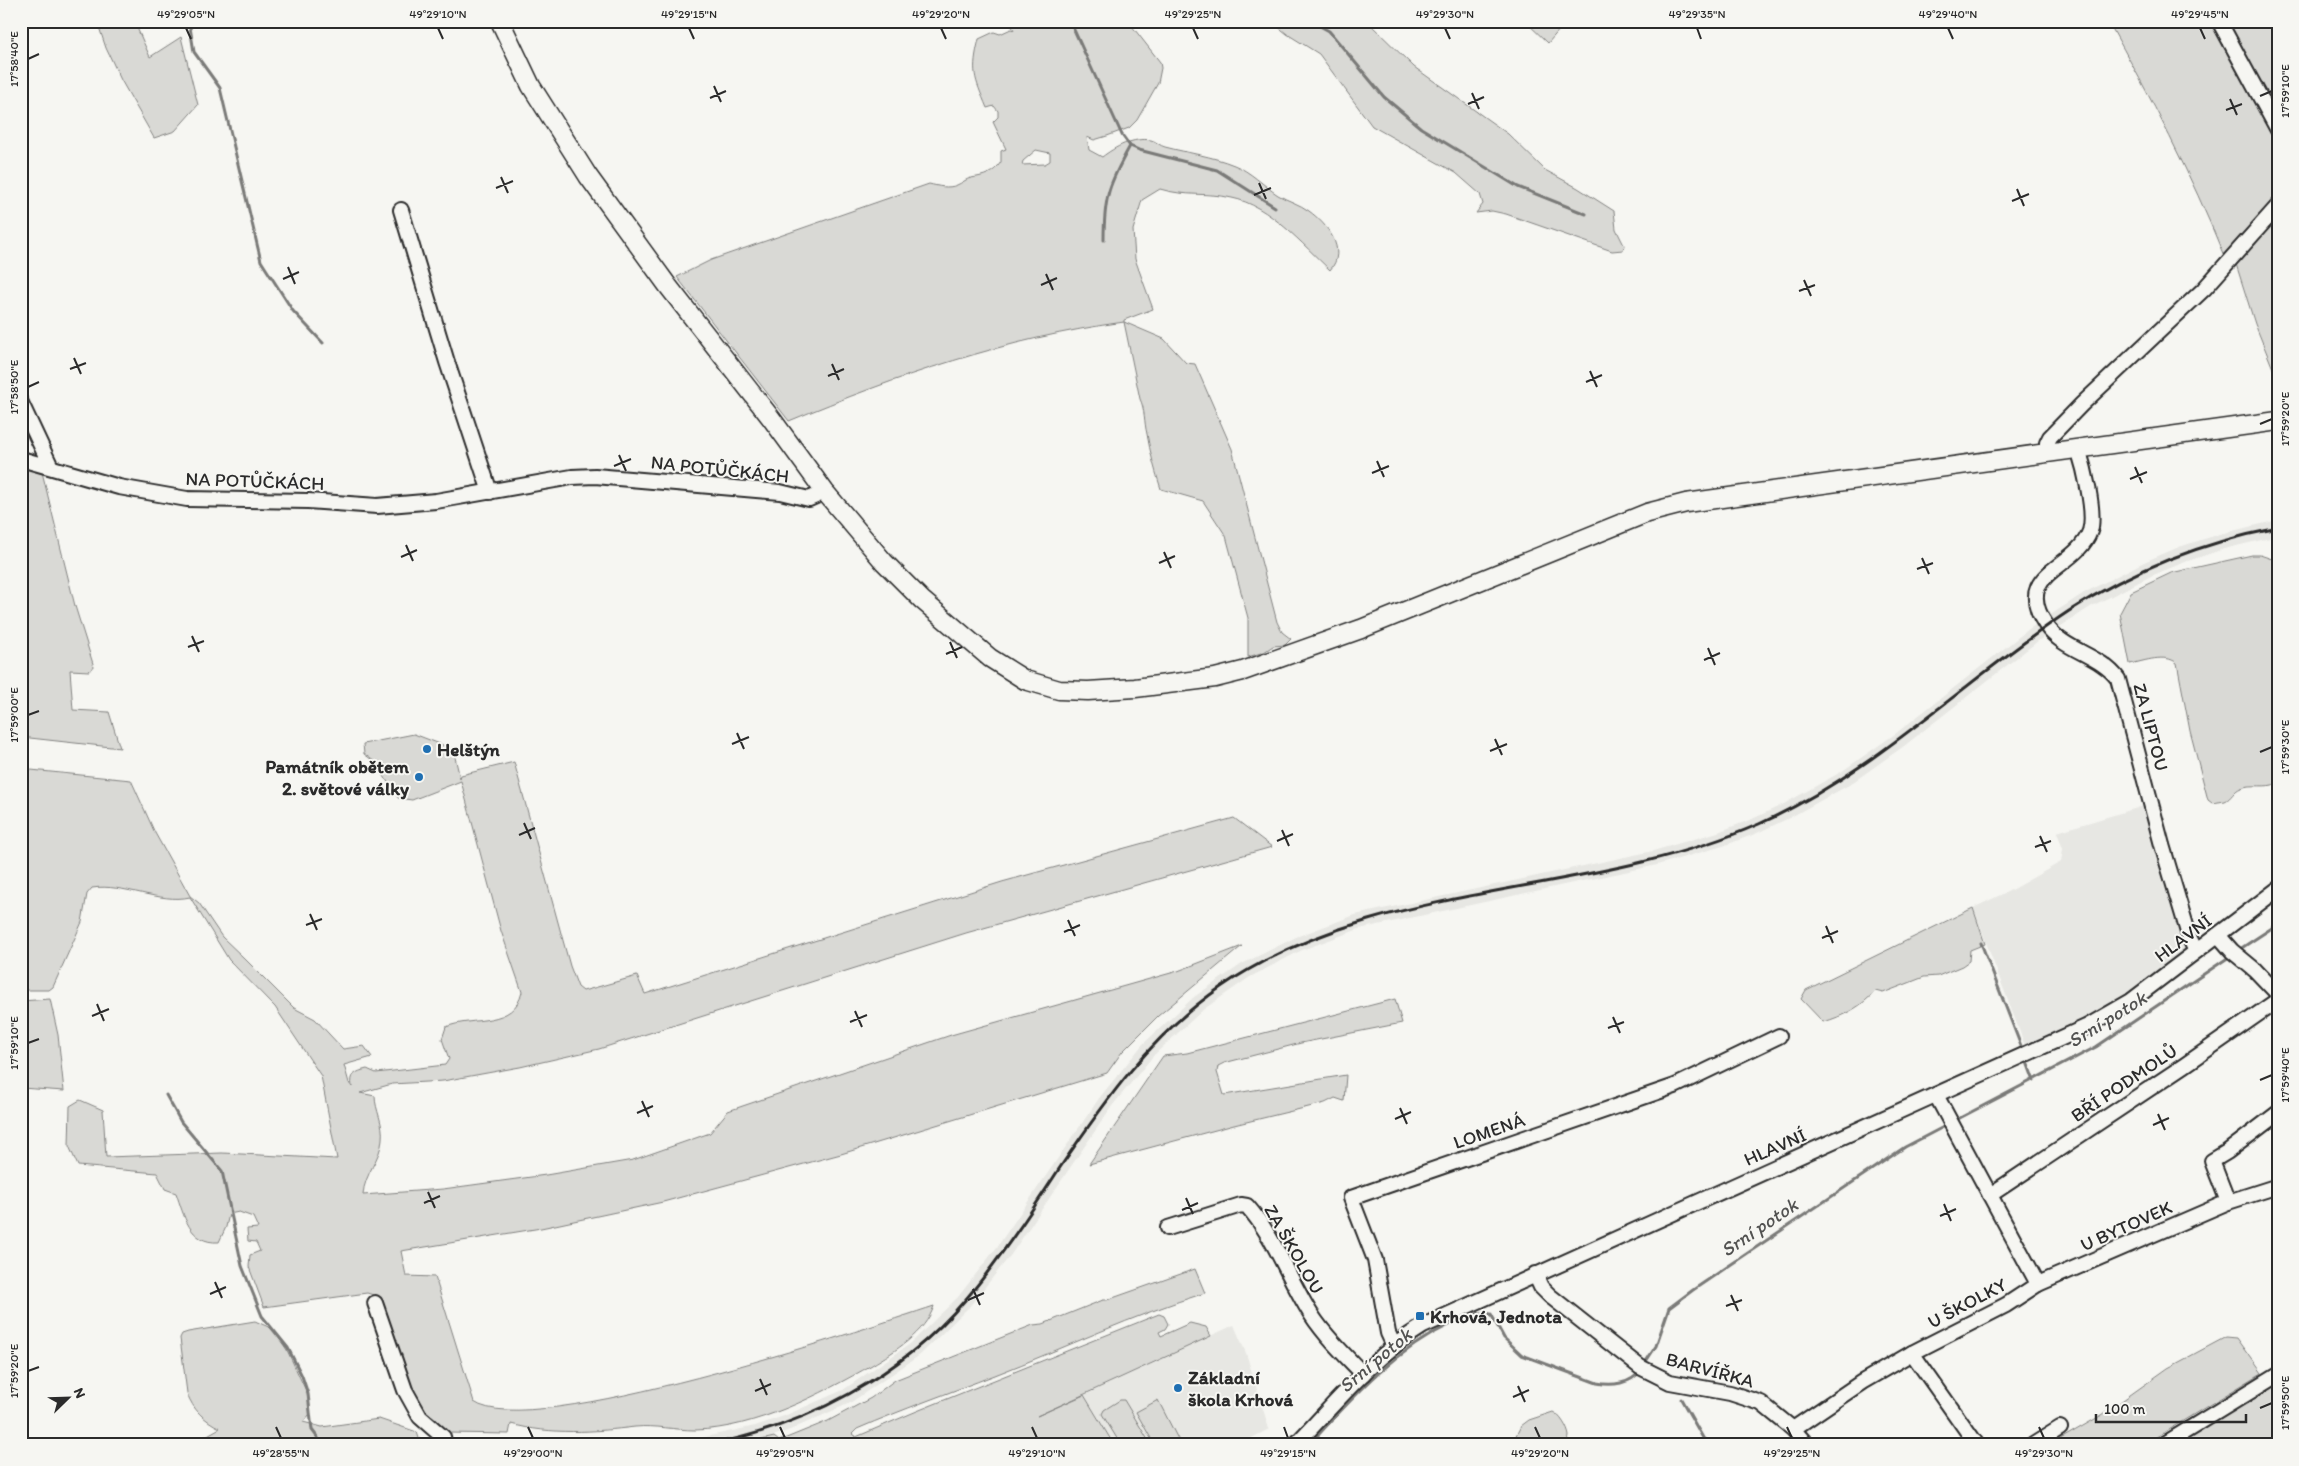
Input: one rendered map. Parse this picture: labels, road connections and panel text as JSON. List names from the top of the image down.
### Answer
{
  "streets": {
    "street": [
      "NA POTŮČKÁCH",
      "ZA LIPTOU",
      "HLAVNÍ",
      "BŘÍ PODMOLŮ",
      "LOMENÁ",
      "U BYTOVEK",
      "ZA ŠKOLOU",
      "U ŠKOLKY",
      "BARVÍŘKA"
    ]
  },
  "crossings": [
    ["ZA LIPTOU", "HLAVNÍ"],
    ["HLAVNÍ", "LOMENÁ"],
    ["HLAVNÍ", "ZA ŠKOLOU"],
    ["HLAVNÍ", "BARVÍŘKA"],
    ["U BYTOVEK", "U ŠKOLKY"],
    ["U ŠKOLKY", "BARVÍŘKA"]
  ],
  "water": ["Srní potok"],
  "places": {
    "other": ["Helštýn", "Památník obětem 2. světové války", "Základní škola Krhová"],
    "transit": ["Krhová, Jednota"]
  },
  "scale_bar": "100 m",
  "north": "top right",
  "coordinates": [
    "49°29'05\"N",
    "49°29'10\"N",
    "49°29'15\"N",
    "49°29'20\"N",
    "49°29'25\"N",
    "49°29'30\"N",
    "49°29'35\"N",
    "49°29'40\"N",
    "49°29'45\"N",
    "17°58'40\"E",
    "17°59'10\"E",
    "17°58'50\"E",
    "17°59'20\"E",
    "17°59'00\"E",
    "17°59'30\"E",
    "17°59'40\"E",
    "17°59'50\"E",
    "49°28'55\"N",
    "49°29'00\"N"
  ]
}
